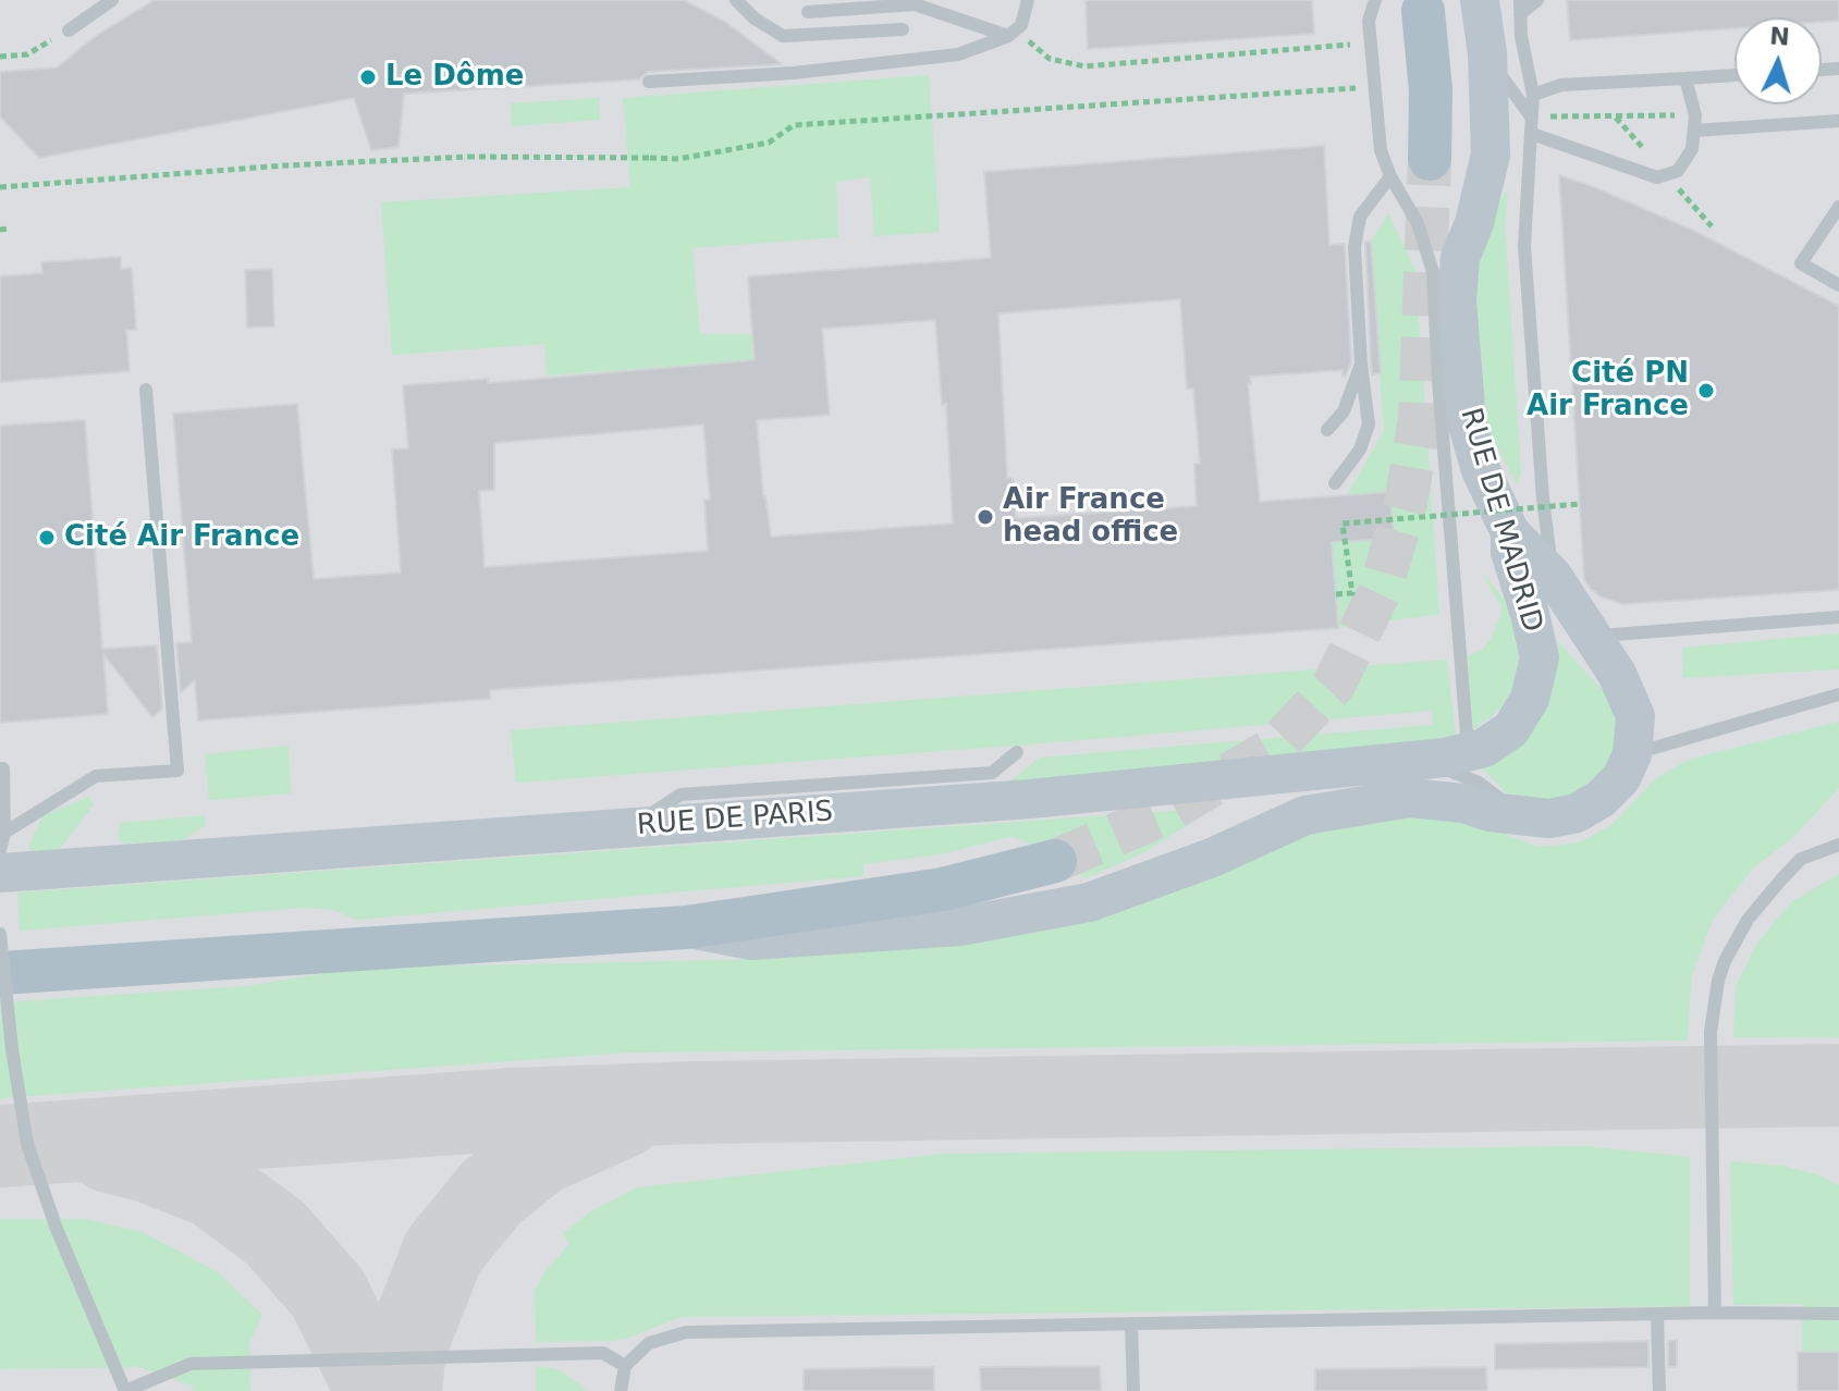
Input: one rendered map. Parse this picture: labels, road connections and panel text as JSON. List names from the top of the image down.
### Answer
{
  "streets": {
    "street": ["RUE DE MADRID", "RUE DE PARIS"]
  },
  "crossings": [
    ["RUE DE MADRID", "RUE DE PARIS"]
  ],
  "places": [
    "Le Dôme",
    "Cité PN Air France",
    "Air France head office",
    "Cité Air France"
  ],
  "north": "top"
}
